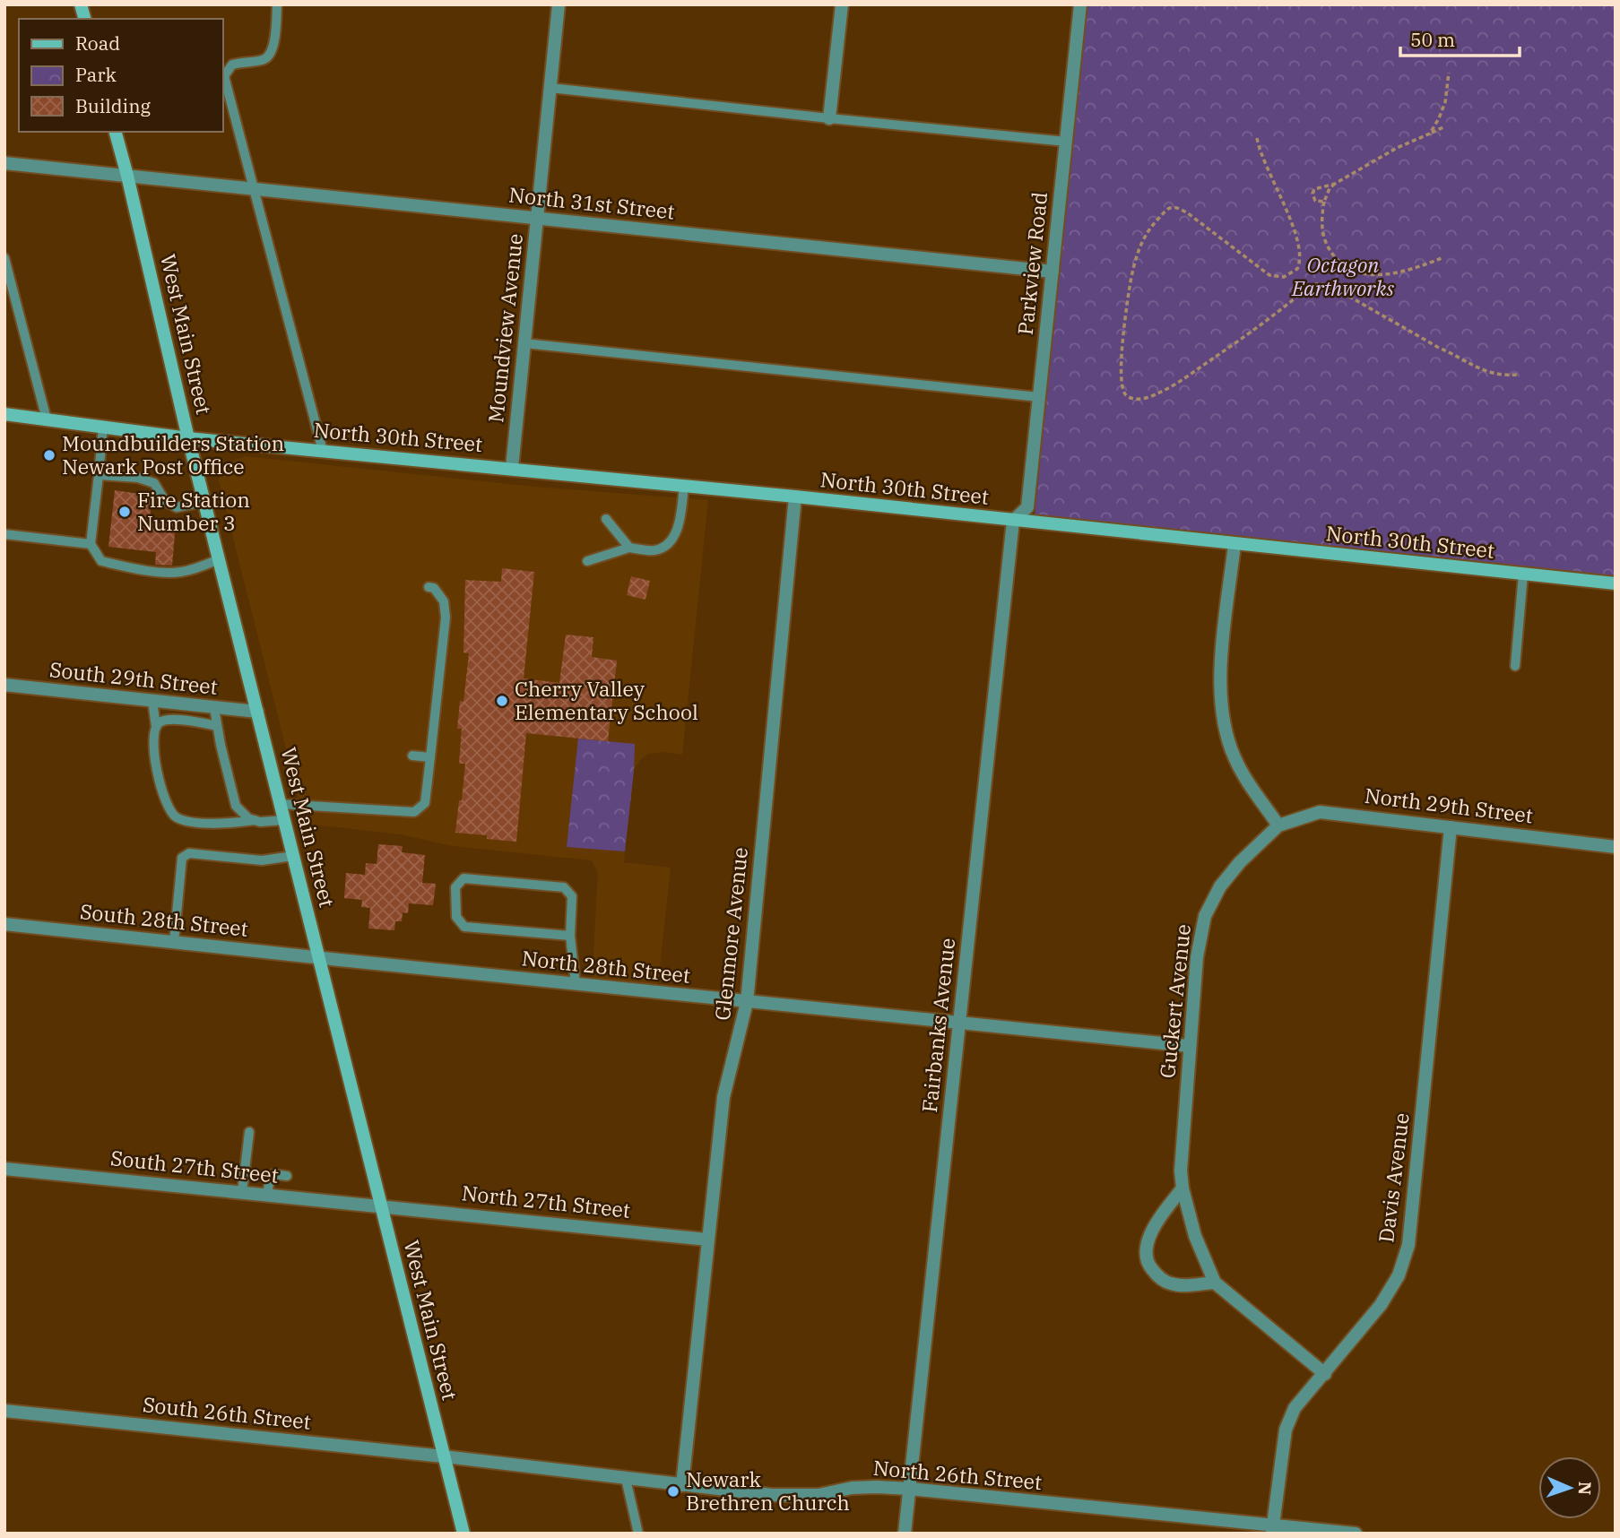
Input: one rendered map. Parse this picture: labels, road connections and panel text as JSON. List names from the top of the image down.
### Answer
{
  "streets": {
    "street": [
      "North 31st Street",
      "Parkview Road",
      "Moundview Avenue",
      "West Main Street",
      "North 30th Street",
      "South 29th Street",
      "North 29th Street",
      "South 28th Street",
      "Glenmore Avenue",
      "North 28th Street",
      "Guckert Avenue",
      "Fairbanks Avenue",
      "South 27th Street",
      "Davis Avenue",
      "North 27th Street",
      "South 26th Street",
      "North 26th Street"
    ]
  },
  "crossings": [
    ["North 31st Street", "Parkview Road"],
    ["North 31st Street", "Moundview Avenue"],
    ["North 31st Street", "West Main Street"],
    ["Parkview Road", "North 30th Street"],
    ["Parkview Road", "Fairbanks Avenue"],
    ["Moundview Avenue", "North 30th Street"],
    ["West Main Street", "North 30th Street"],
    ["West Main Street", "South 29th Street"],
    ["West Main Street", "South 28th Street"],
    ["West Main Street", "North 28th Street"],
    ["West Main Street", "South 27th Street"],
    ["West Main Street", "North 27th Street"],
    ["West Main Street", "South 26th Street"],
    ["West Main Street", "North 26th Street"],
    ["North 30th Street", "Glenmore Avenue"],
    ["North 30th Street", "Fairbanks Avenue"],
    ["North 29th Street", "Guckert Avenue"],
    ["North 29th Street", "Davis Avenue"],
    ["South 28th Street", "North 28th Street"],
    ["Glenmore Avenue", "North 28th Street"],
    ["Glenmore Avenue", "North 27th Street"],
    ["Glenmore Avenue", "North 26th Street"],
    ["North 28th Street", "Guckert Avenue"],
    ["North 28th Street", "Fairbanks Avenue"],
    ["Guckert Avenue", "Davis Avenue"],
    ["Fairbanks Avenue", "North 26th Street"],
    ["South 27th Street", "North 27th Street"],
    ["Davis Avenue", "North 26th Street"],
    ["South 26th Street", "North 26th Street"]
  ],
  "parks": ["Octagon Earthworks"],
  "places": [
    "Moundbuilders Station Newark Post Office",
    "Fire Station Number 3",
    "Cherry Valley Elementary School",
    "Newark Brethren Church"
  ],
  "legend": ["Road", "Park", "Building"],
  "scale_bar": "50 m",
  "north": "right"
}
